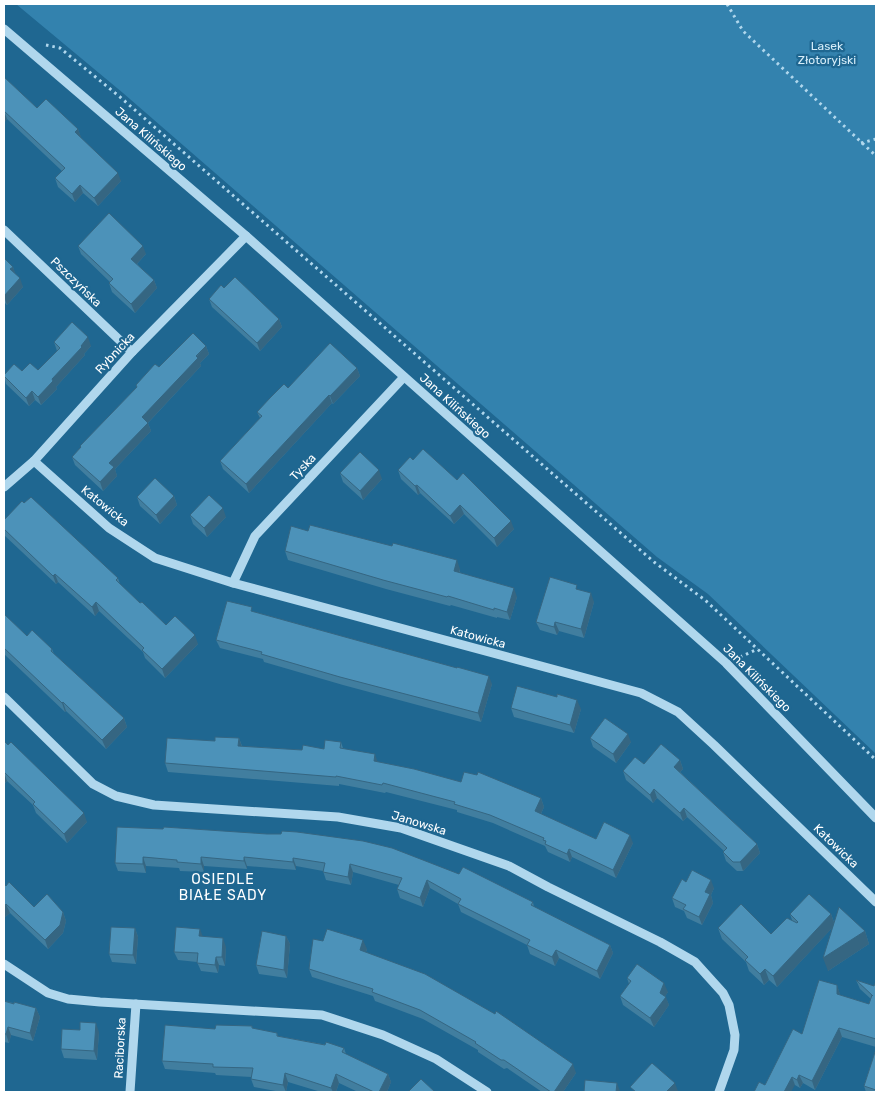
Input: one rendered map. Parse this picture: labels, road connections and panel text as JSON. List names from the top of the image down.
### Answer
{
  "streets": {
    "street": [
      "Jana Kilińskiego",
      "Pszczyńska",
      "Rybnicka",
      "Tyska",
      "Katowicka",
      "Janowska",
      "Raciborska"
    ]
  },
  "crossings": [
    ["Jana Kilińskiego", "Rybnicka"],
    ["Jana Kilińskiego", "Tyska"],
    ["Pszczyńska", "Rybnicka"],
    ["Rybnicka", "Katowicka"],
    ["Tyska", "Katowicka"]
  ],
  "districts": ["OSIEDLE BIAŁE SADY"],
  "parks": ["Lasek Złotoryjski"]
}
